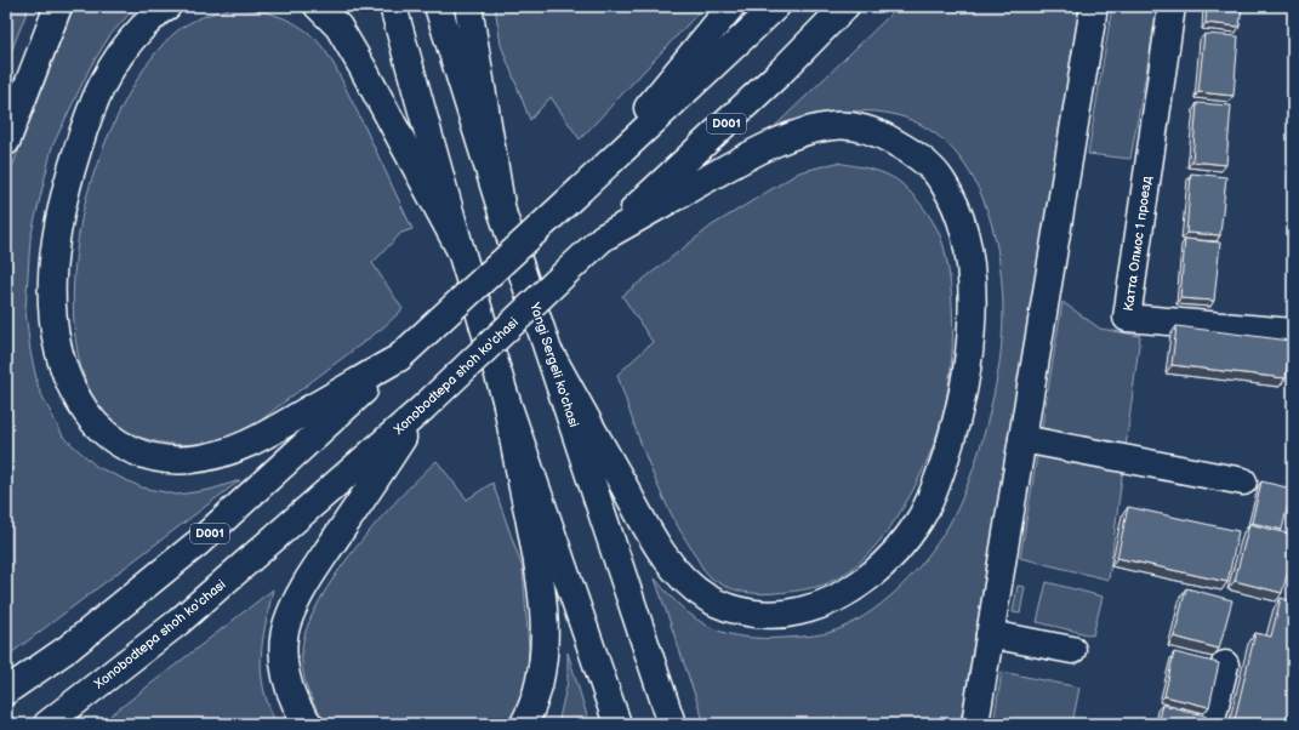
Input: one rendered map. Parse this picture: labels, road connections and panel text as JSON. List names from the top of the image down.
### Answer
{
  "streets": {
    "main road": [
      "D001",
      "Катта Олмос 1 проезд",
      "Yangi Sergeli ko'chasi",
      "Xonobodtepa shoh ko'chasi"
    ]
  }
}
